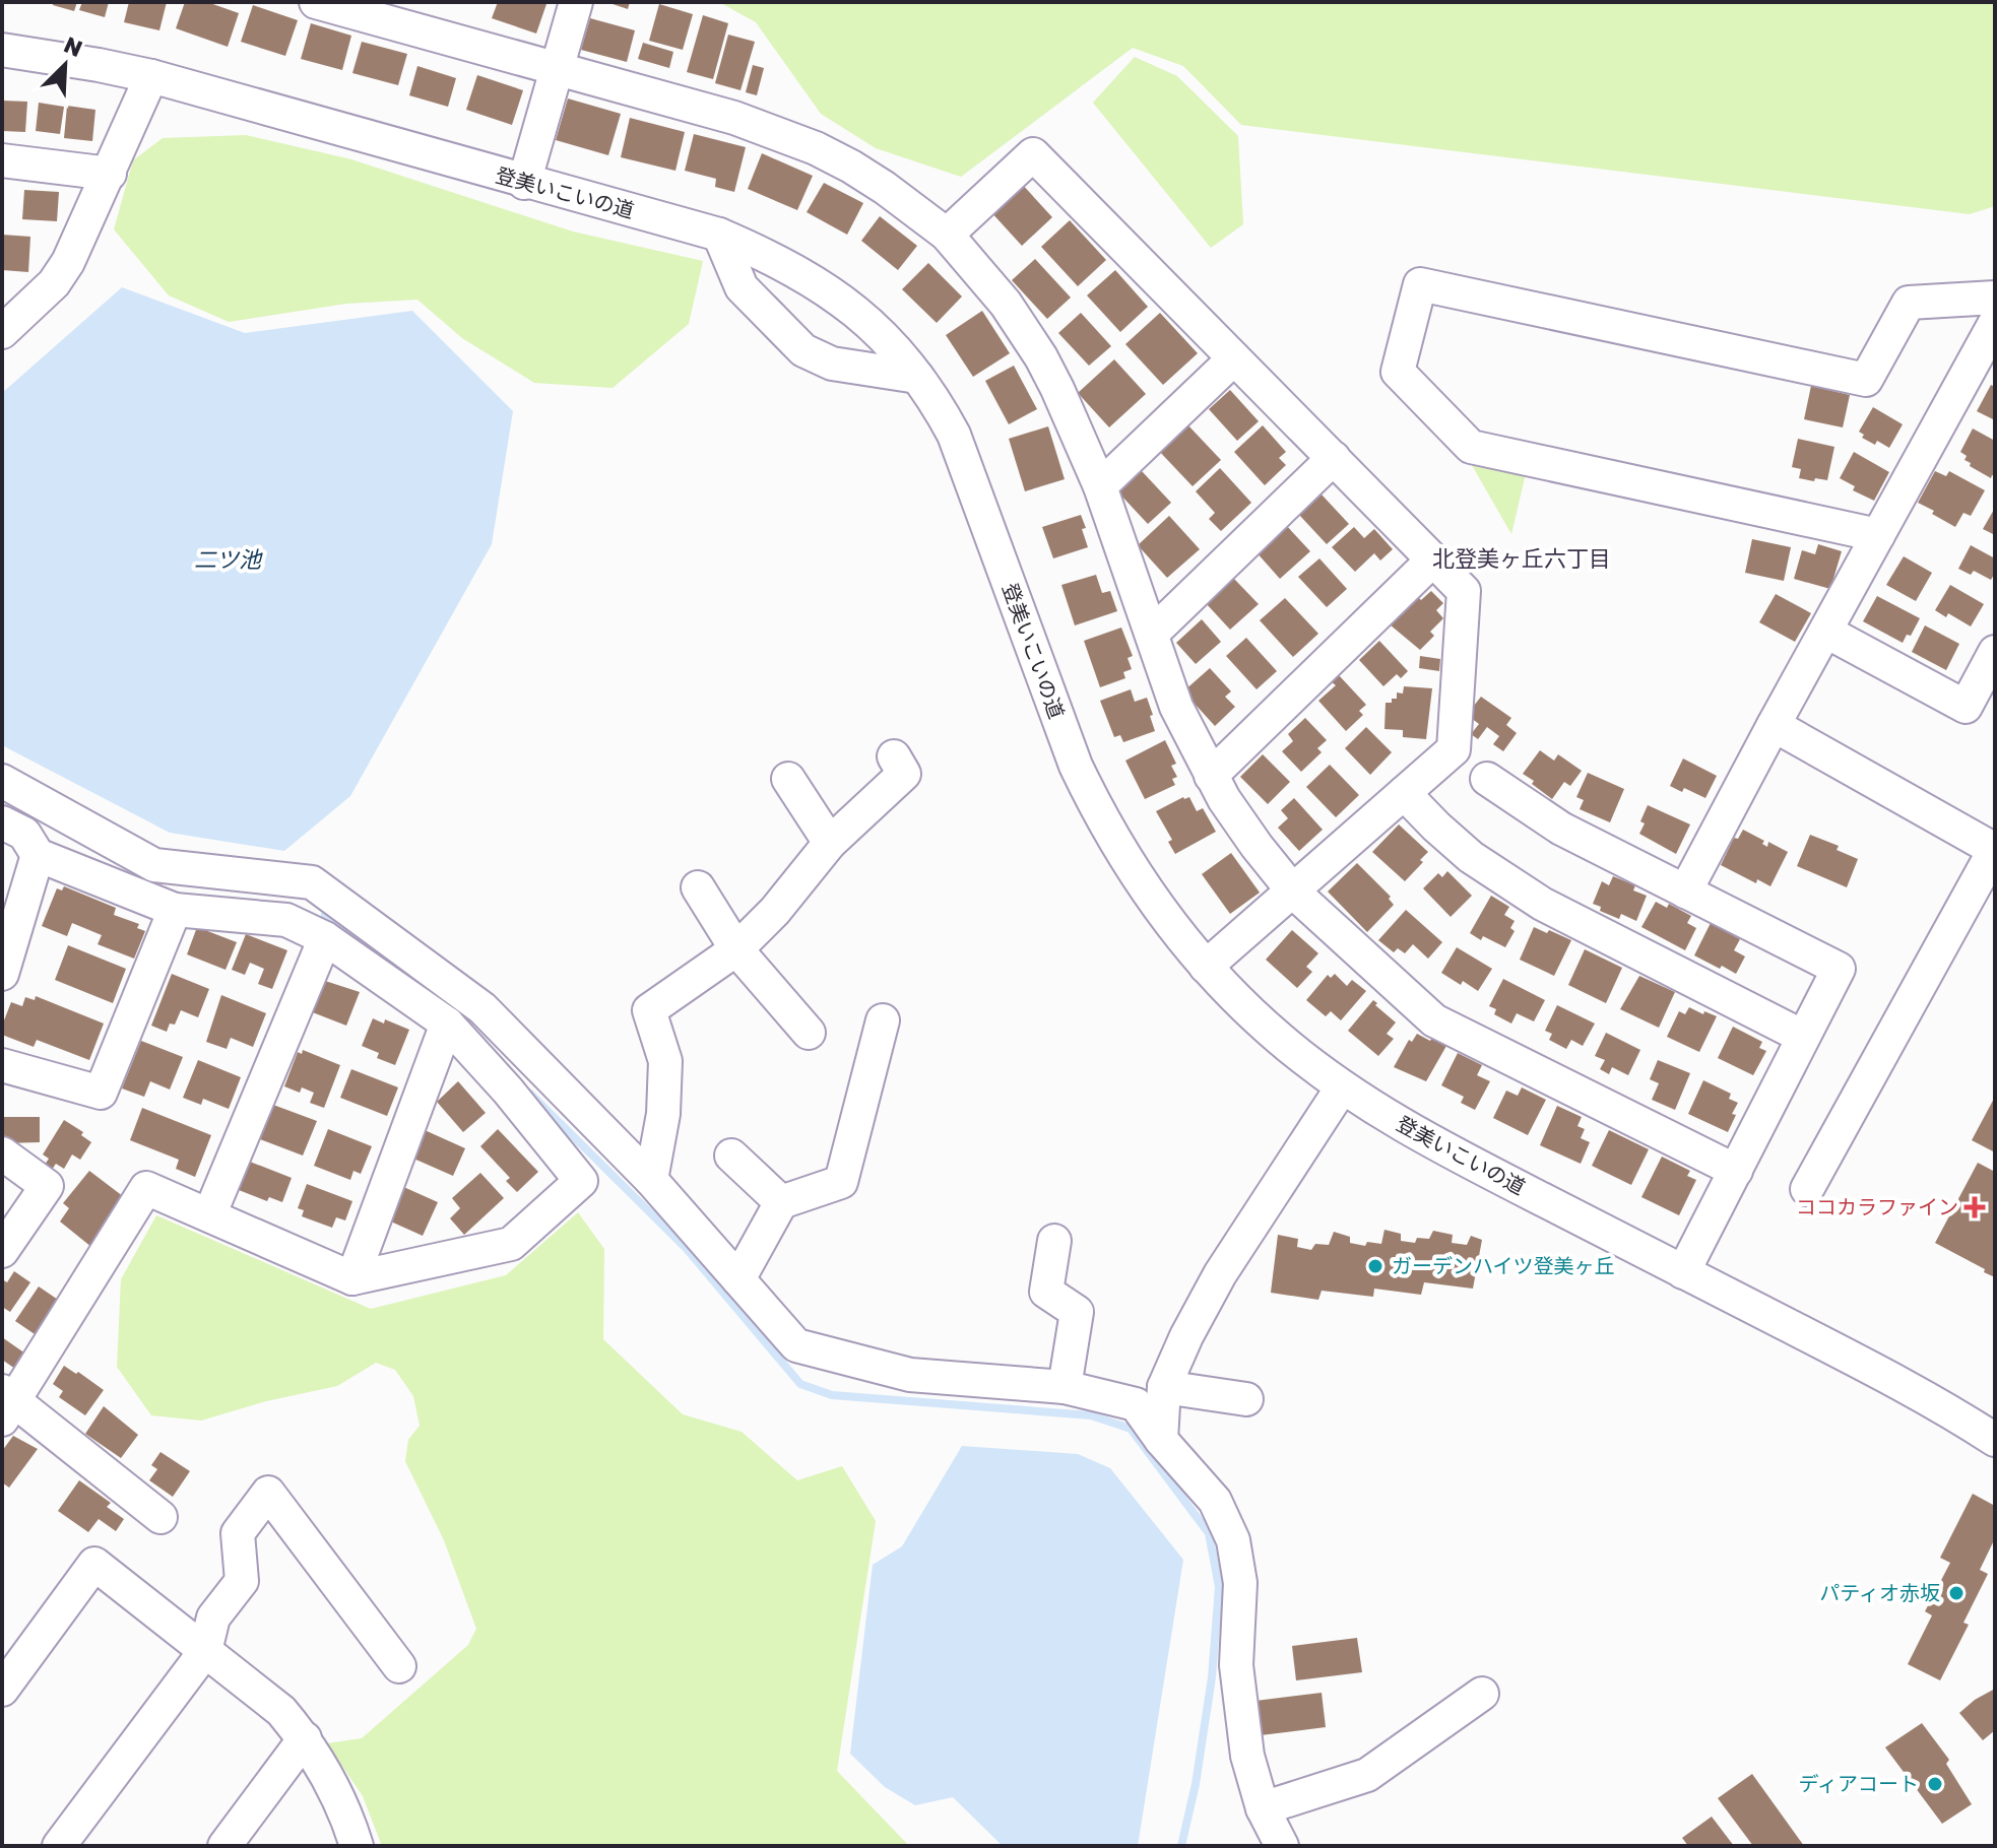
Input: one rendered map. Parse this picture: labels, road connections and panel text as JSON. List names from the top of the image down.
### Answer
{
  "streets": {
    "street": ["登美いこいの道"]
  },
  "districts": ["北登美ヶ丘六丁目"],
  "water": ["二ツ池"],
  "places": {
    "health": ["ココカラファイン"],
    "other": ["ガーデンハイツ登美ヶ丘", "パティオ赤坂", "ディアコート"]
  },
  "north": "top right"
}
